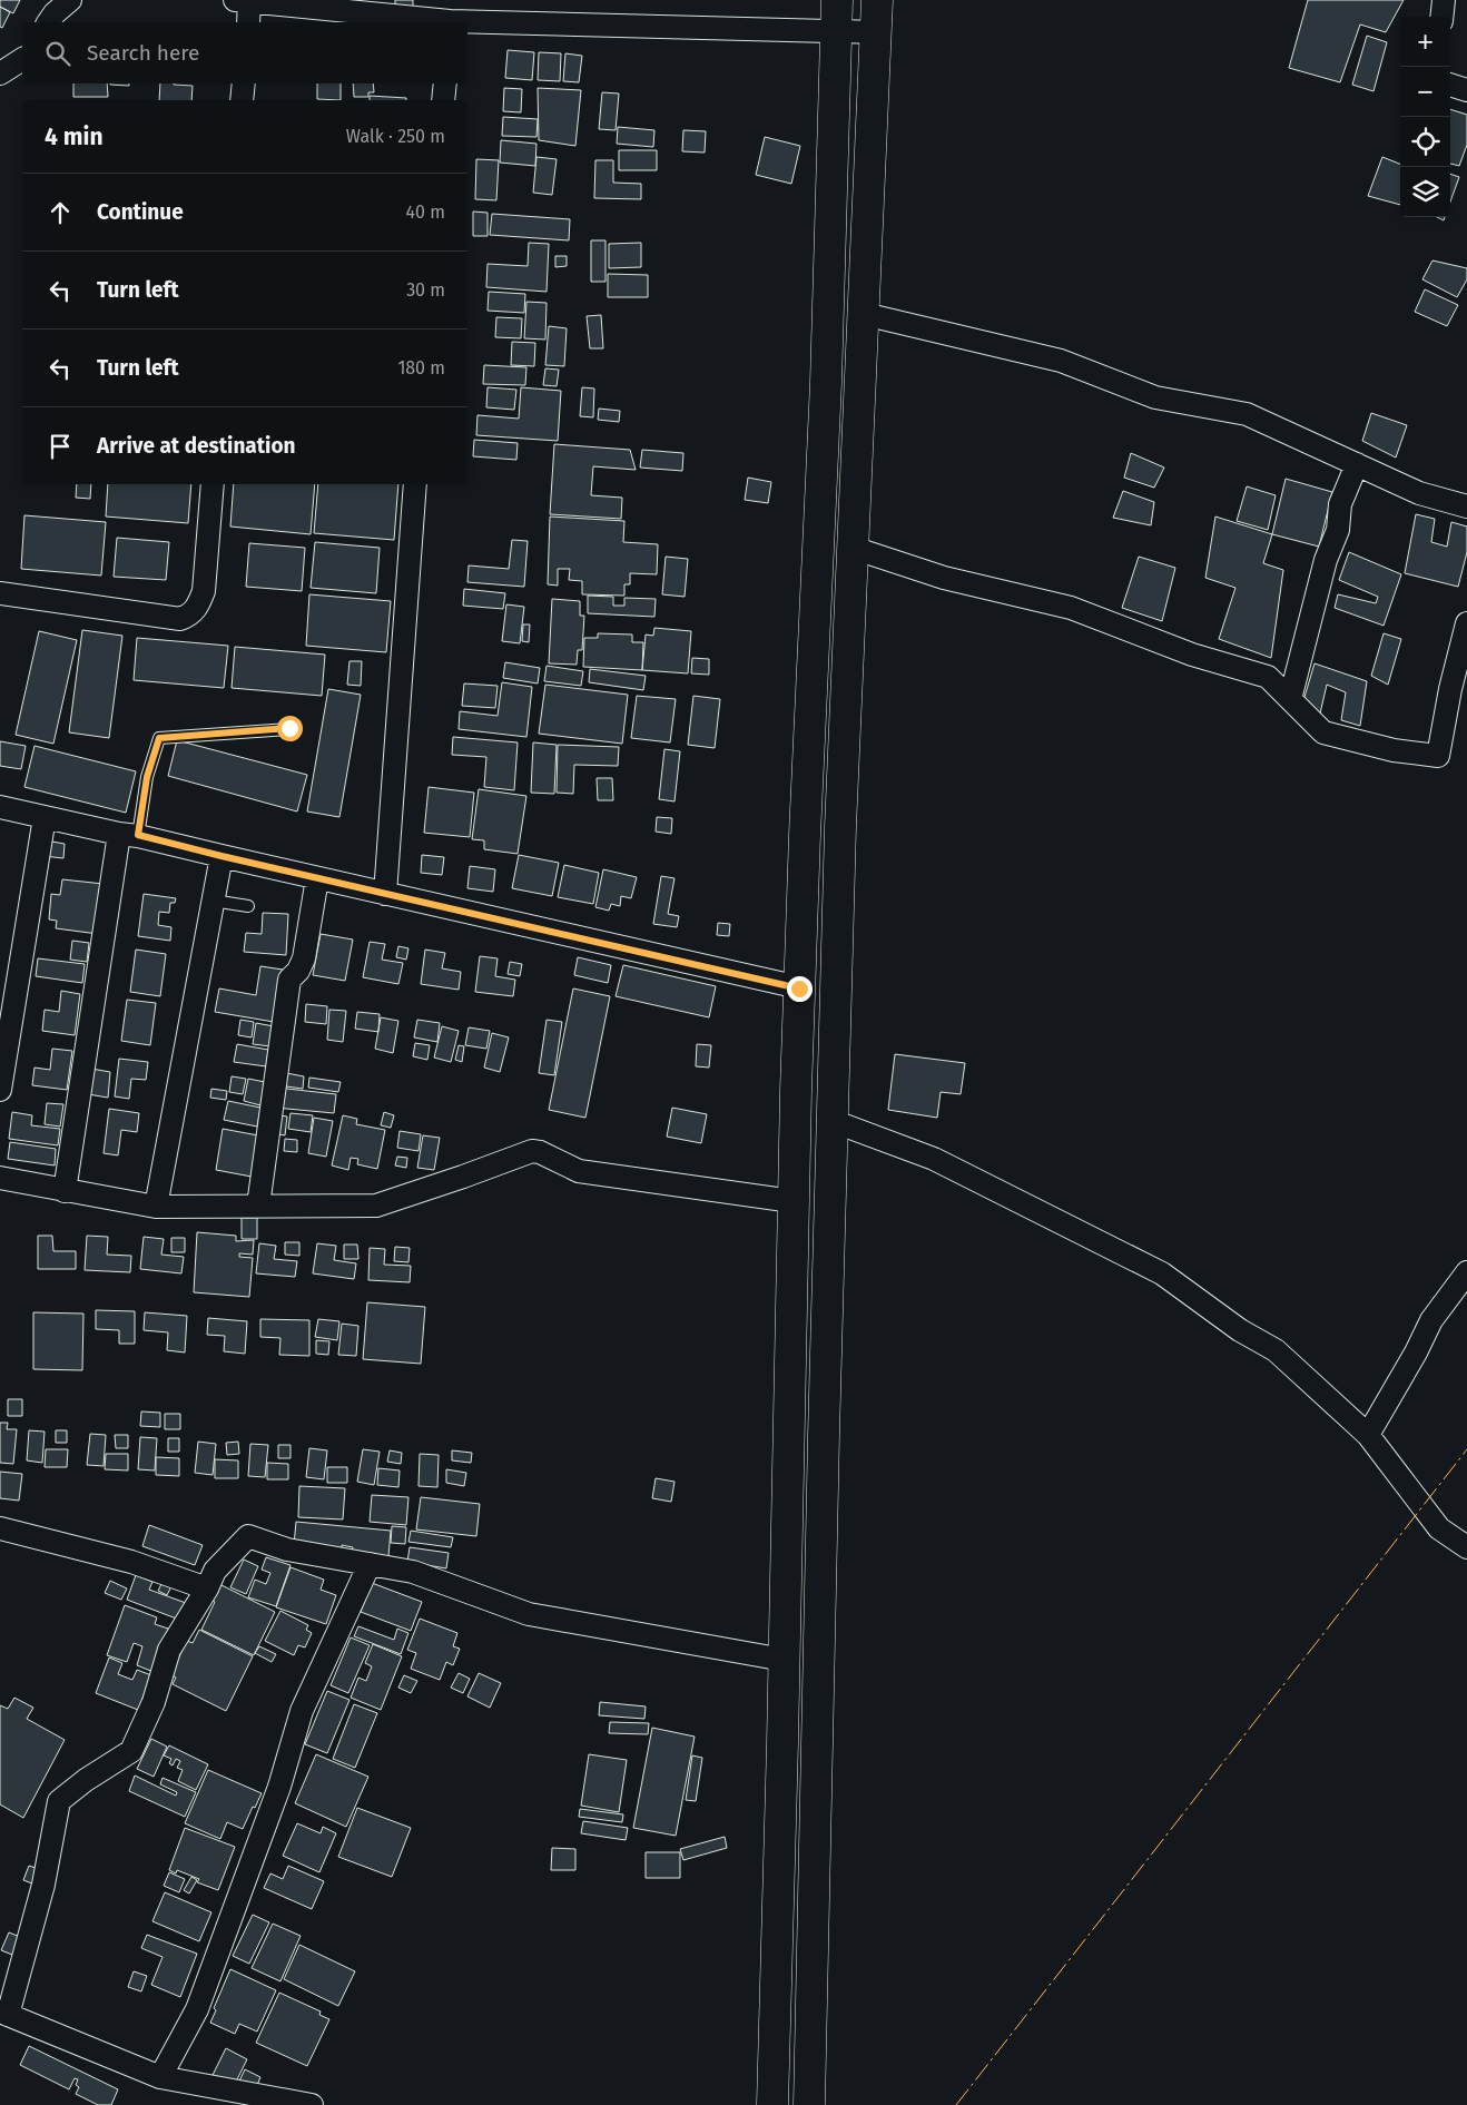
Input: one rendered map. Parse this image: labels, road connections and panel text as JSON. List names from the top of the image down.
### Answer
{
  "page": {
    "map_buttons": ["+", "−"],
    "search": "Search here",
    "heading": ["4 min", "Walk · 250 m"],
    "list": [
      ["Continue", "40 m"],
      ["Turn left", "30 m"],
      ["Turn left", "180 m"],
      "Arrive at destination"
    ]
  }
}
